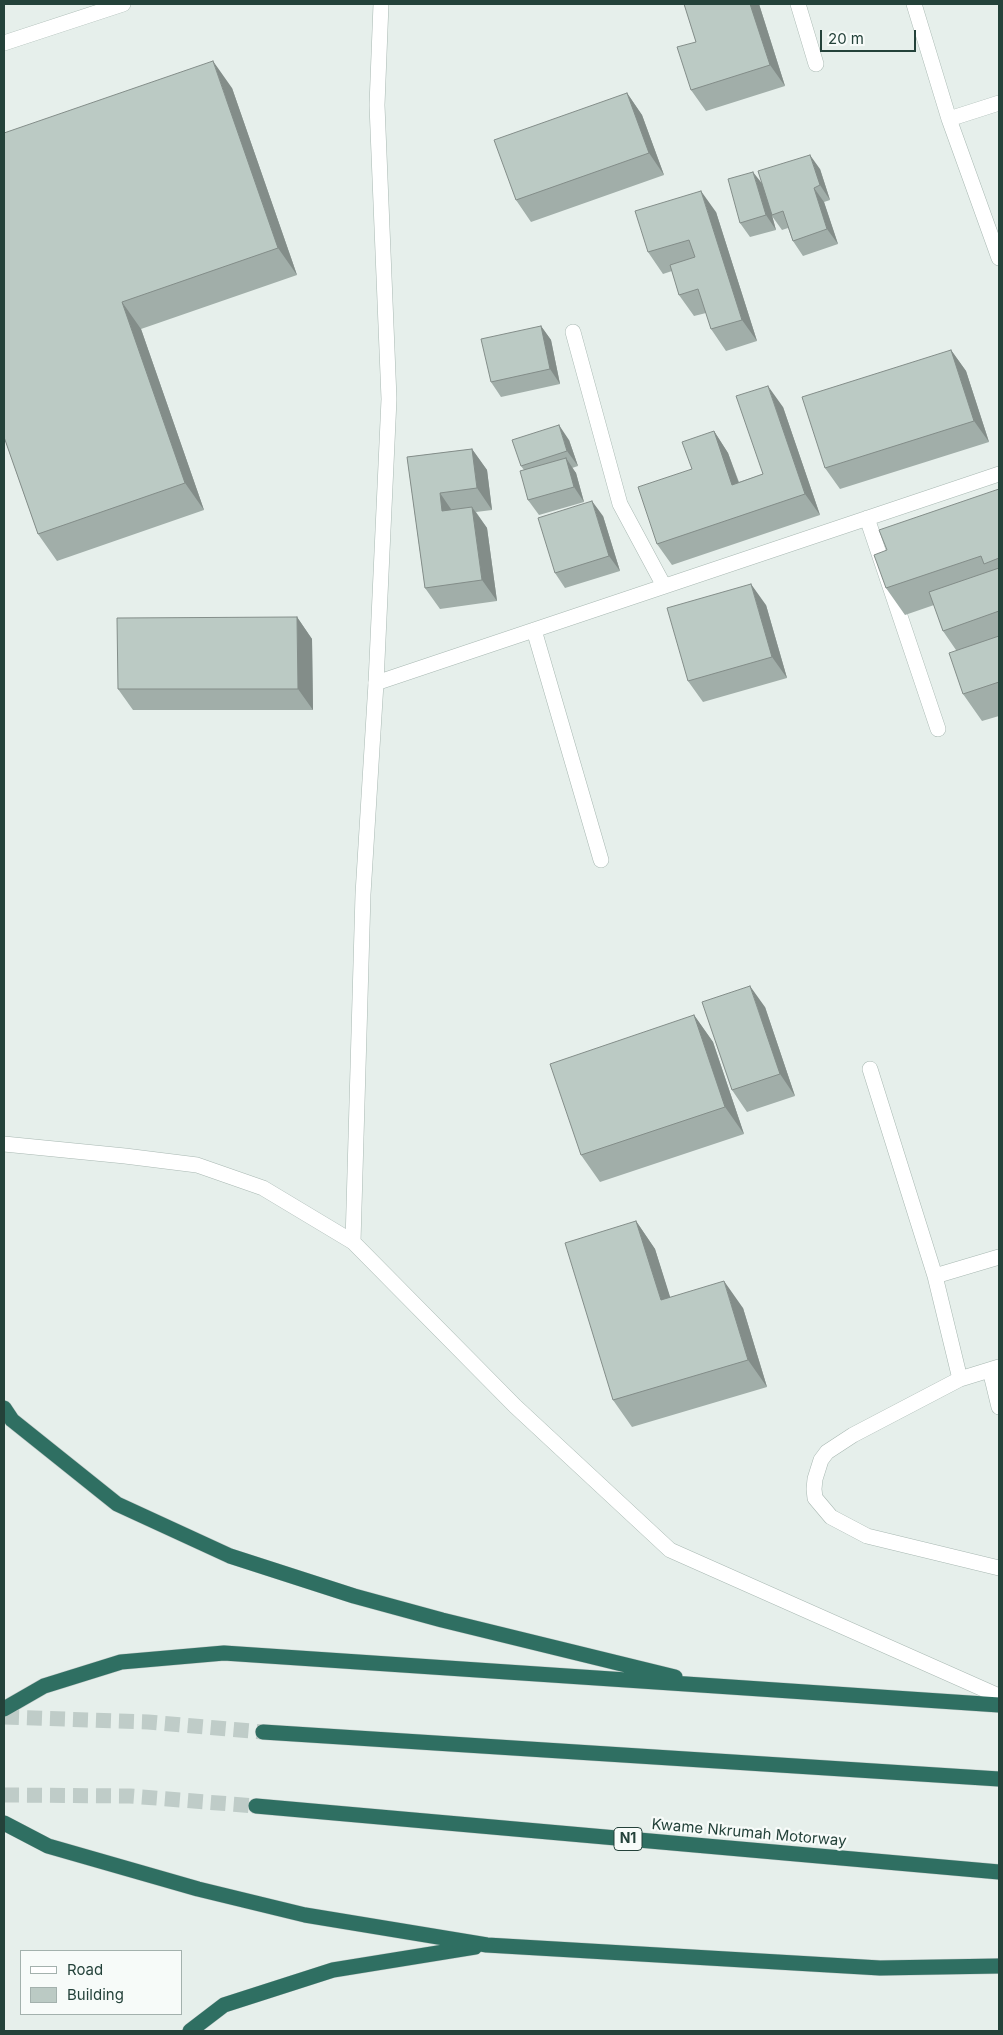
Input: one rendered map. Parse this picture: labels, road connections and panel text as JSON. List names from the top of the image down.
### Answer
{
  "streets": {
    "highway": ["Kwame Nkrumah Motorway", "N1"]
  },
  "legend": ["Road", "Building"],
  "scale_bar": "20 m"
}
